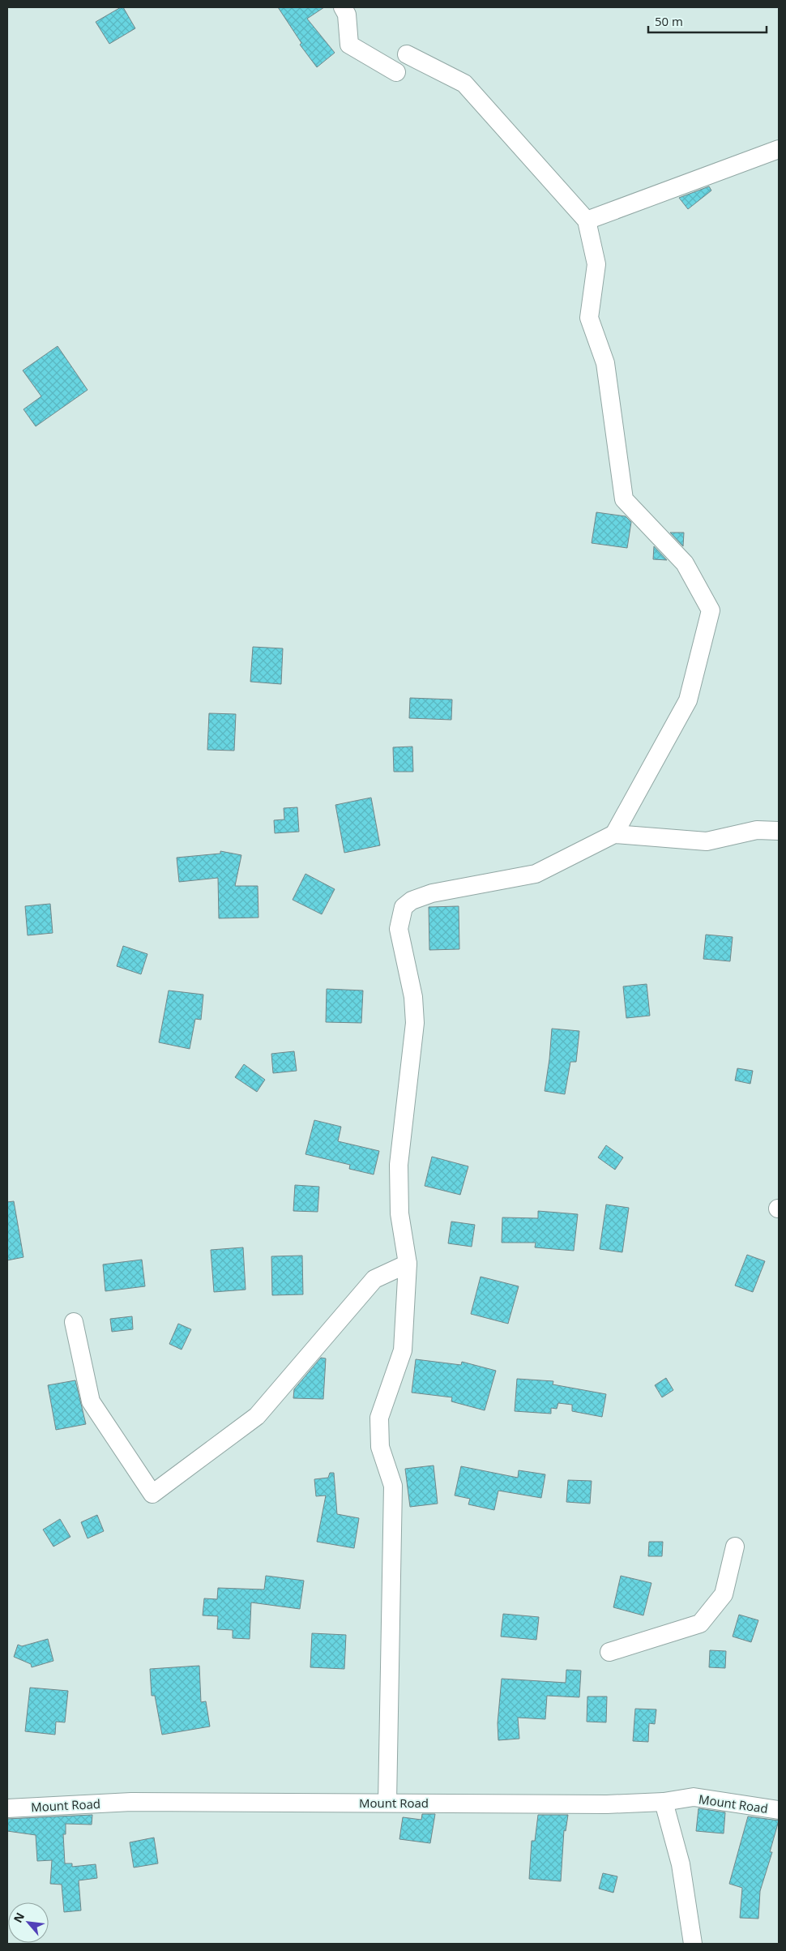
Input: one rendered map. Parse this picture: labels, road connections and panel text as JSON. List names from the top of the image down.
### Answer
{
  "streets": {
    "street": ["Mount Road"]
  },
  "scale_bar": "50 m",
  "north": "top left"
}
